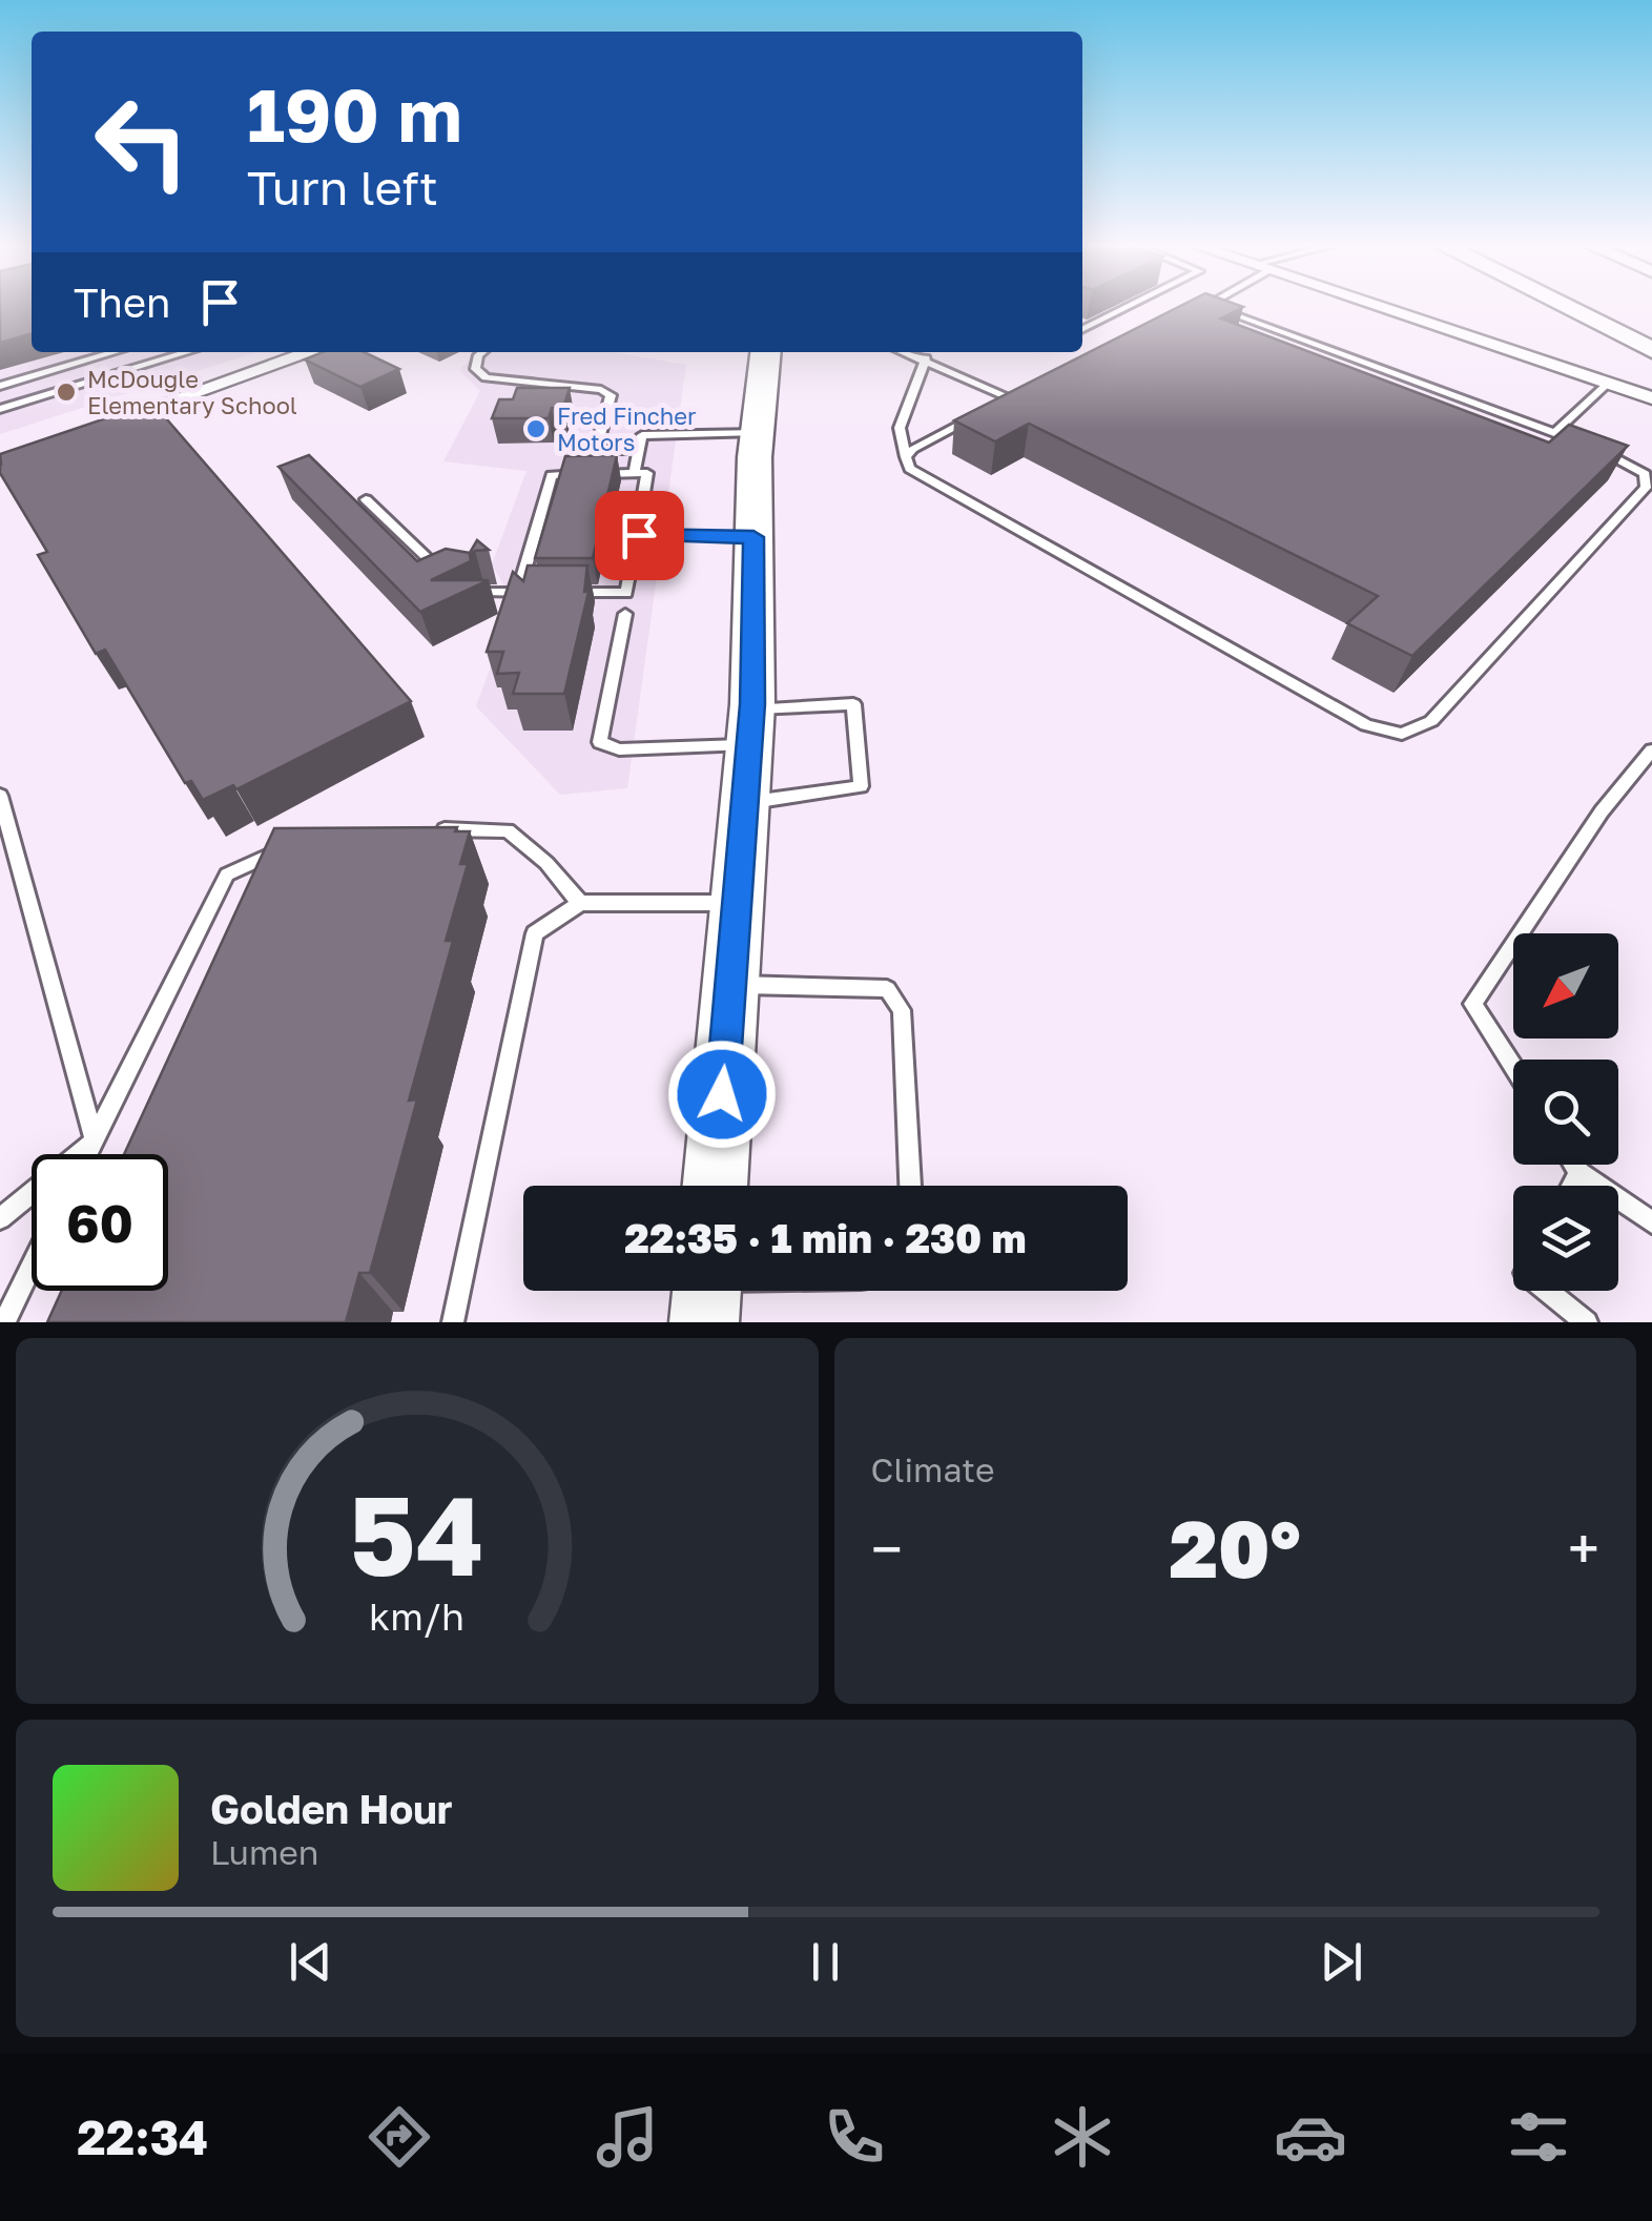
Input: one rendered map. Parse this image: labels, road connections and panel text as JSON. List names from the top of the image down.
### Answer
{
  "places": ["McDougle Elementary School", "Fred Fincher Motors"],
  "north": "bottom left",
  "page": {
    "turn": ["190 m", "Turn left"],
    "then": "Then",
    "limit": "60",
    "trip": "22:35 · 1 min · 230 m",
    "tile": "Climate",
    "heat": ["−", "20°", "+"],
    "song": ["Golden Hour", "Lumen"],
    "tabs": "22:34",
    "gauge": ["54", "km/h"]
  }
}
